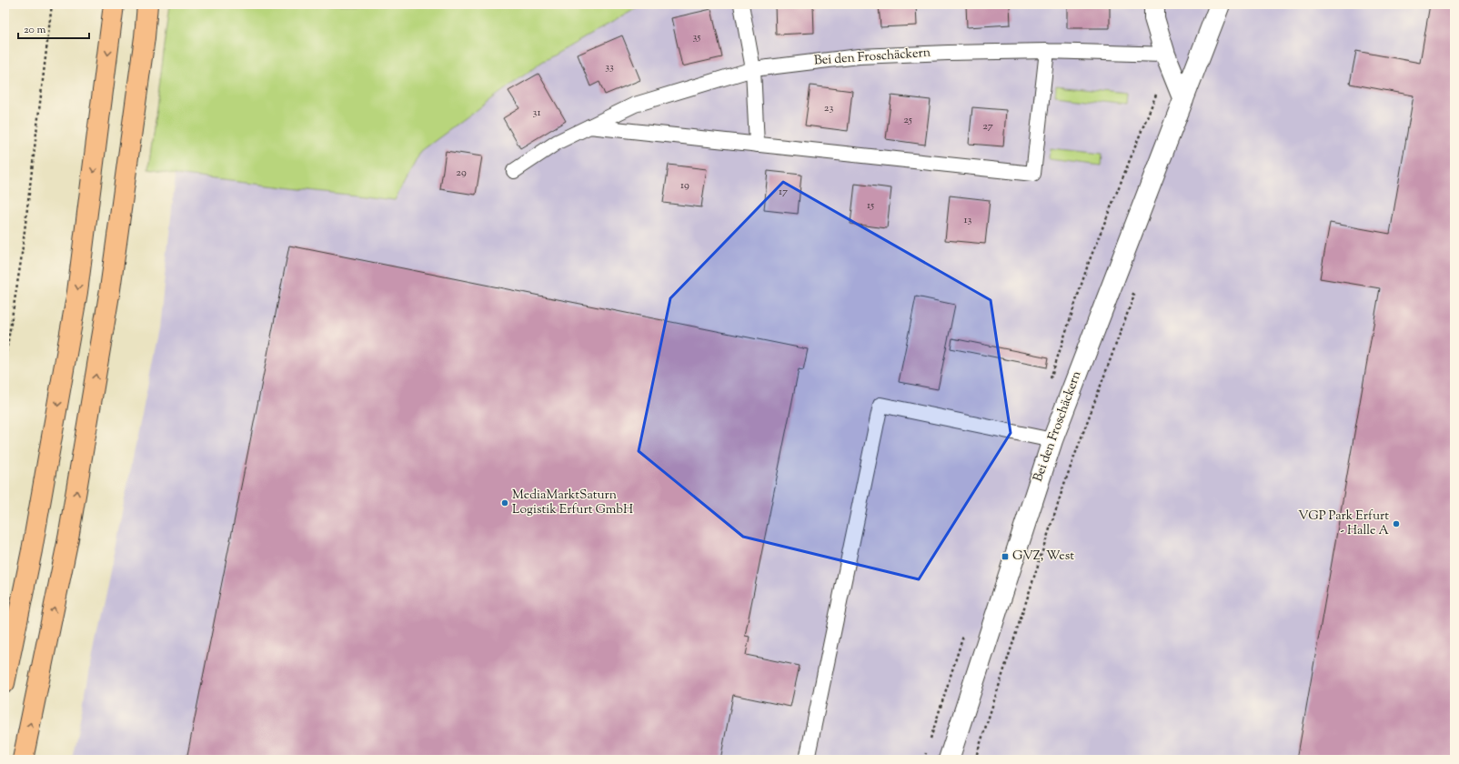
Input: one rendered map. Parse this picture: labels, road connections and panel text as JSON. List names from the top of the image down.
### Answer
{
  "streets": {
    "street": ["Bei den Froschäckern"]
  },
  "places": {
    "other": ["MediaMarktSaturn Logistik Erfurt GmbH", "VGP Park Erfurt - Halle A"],
    "transit": ["GVZ, West"]
  },
  "house_numbers": [
    "35",
    "33",
    "23",
    "31",
    "25",
    "27",
    "29",
    "19",
    "17",
    "15",
    "13"
  ],
  "scale_bar": "20 m"
}
